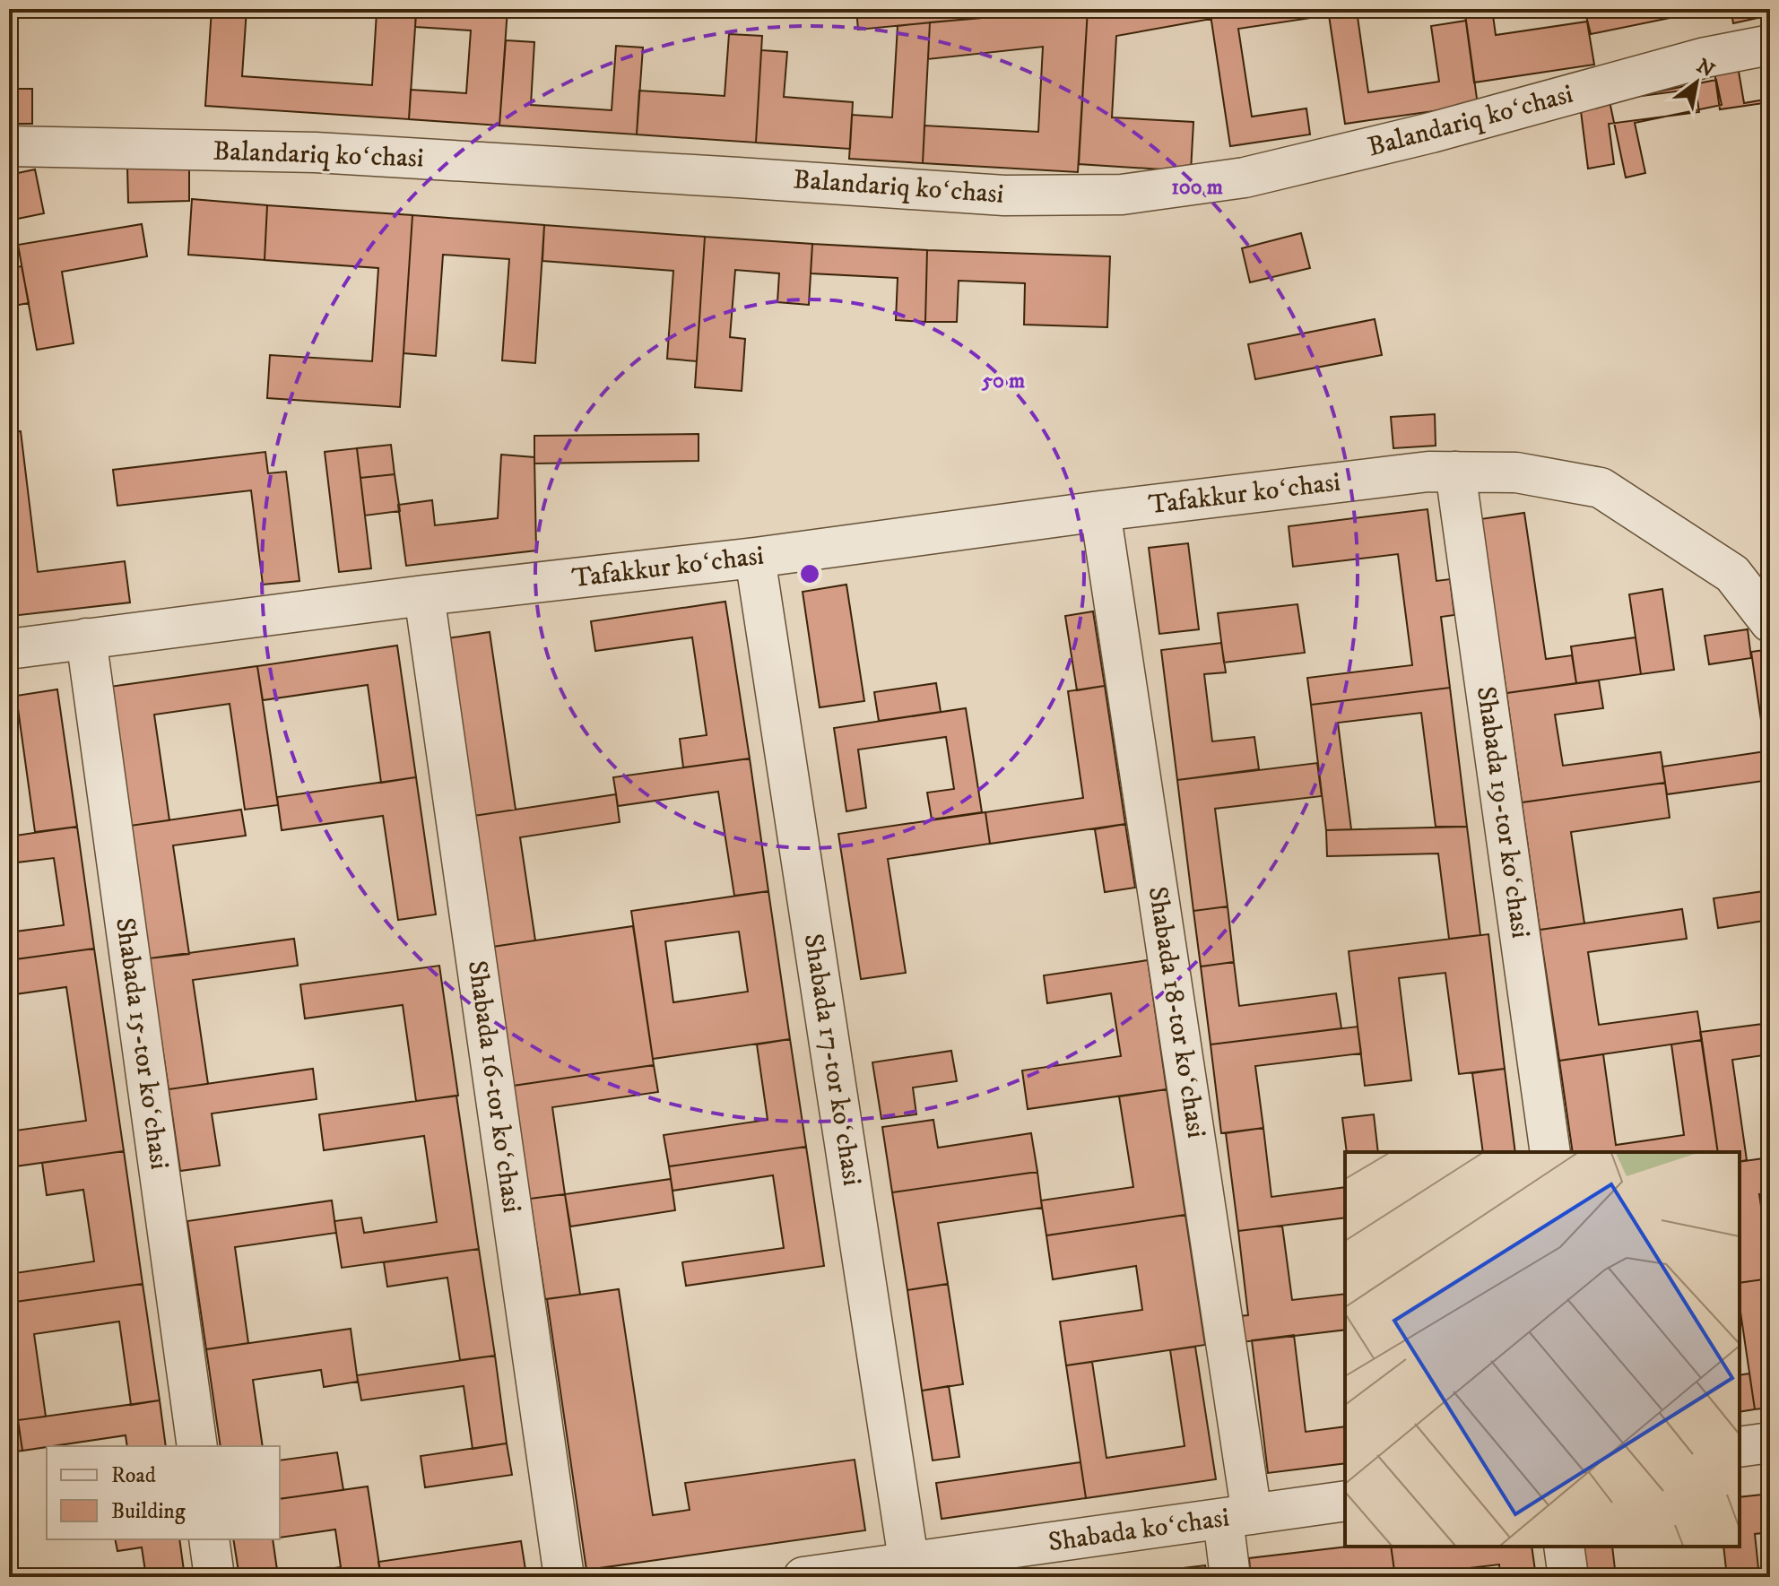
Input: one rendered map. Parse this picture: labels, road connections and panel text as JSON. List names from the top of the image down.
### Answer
{
  "streets": {
    "street": [
      "Balandariq koʻchasi",
      "Tafakkur koʻchasi",
      "Shabada 19-tor koʻchasi",
      "Shabada 18-tor koʻchasi",
      "Shabada 15-tor koʻchasi",
      "Shabada 17-tor koʻchasi",
      "Shabada 16-tor koʻchasi",
      "Shabada koʻchasi"
    ]
  },
  "crossings": [
    ["Tafakkur koʻchasi", "Shabada 19-tor koʻchasi"],
    ["Tafakkur koʻchasi", "Shabada 18-tor koʻchasi"],
    ["Tafakkur koʻchasi", "Shabada 15-tor koʻchasi"],
    ["Tafakkur koʻchasi", "Shabada 17-tor koʻchasi"],
    ["Tafakkur koʻchasi", "Shabada 16-tor koʻchasi"],
    ["Shabada 18-tor koʻchasi", "Shabada koʻchasi"],
    ["Shabada 17-tor koʻchasi", "Shabada koʻchasi"]
  ],
  "legend": ["Road", "Building"],
  "north": "top right",
  "rings": ["100 m", "50 m"]
}
